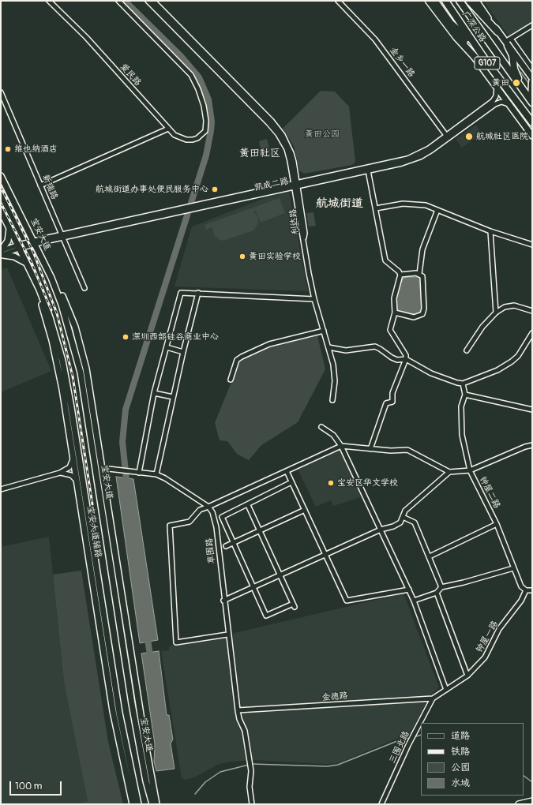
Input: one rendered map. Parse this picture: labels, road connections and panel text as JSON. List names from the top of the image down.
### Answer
{
  "streets": {
    "highway": ["广深公路", "G107"],
    "main road": ["宝安大道", "宝安大道辅路"],
    "street": [
      "金乡一路",
      "爱民路",
      "凯成二路",
      "新瑞路",
      "利达路",
      "钟屋二路",
      "草围路",
      "钟屋一路",
      "金德路",
      "三围北路"
    ]
  },
  "crossings": [
    ["金乡一路", "凯成二路"],
    ["凯成二路", "新瑞路"],
    ["凯成二路", "利达路"],
    ["凯成二路", "宝安大道"],
    ["宝安大道", "宝安大道辅路"],
    ["钟屋二路", "钟屋一路"],
    ["草围路", "金德路"],
    ["钟屋一路", "金德路"],
    ["钟屋一路", "三围北路"],
    ["金德路", "三围北路"]
  ],
  "districts": ["黄田社区", "航城街道"],
  "parks": ["黄田公园"],
  "places": [
    "黄田",
    "航城社区医院",
    "维也纳酒店",
    "航城街道办事处便民服务中心",
    "黄田实验学校",
    "深圳西部硅谷商业中心",
    "宝安区华文学校"
  ],
  "legend": [
    "道路",
    "铁路",
    "公园",
    "水域"
  ],
  "scale_bar": "100 m"
}
